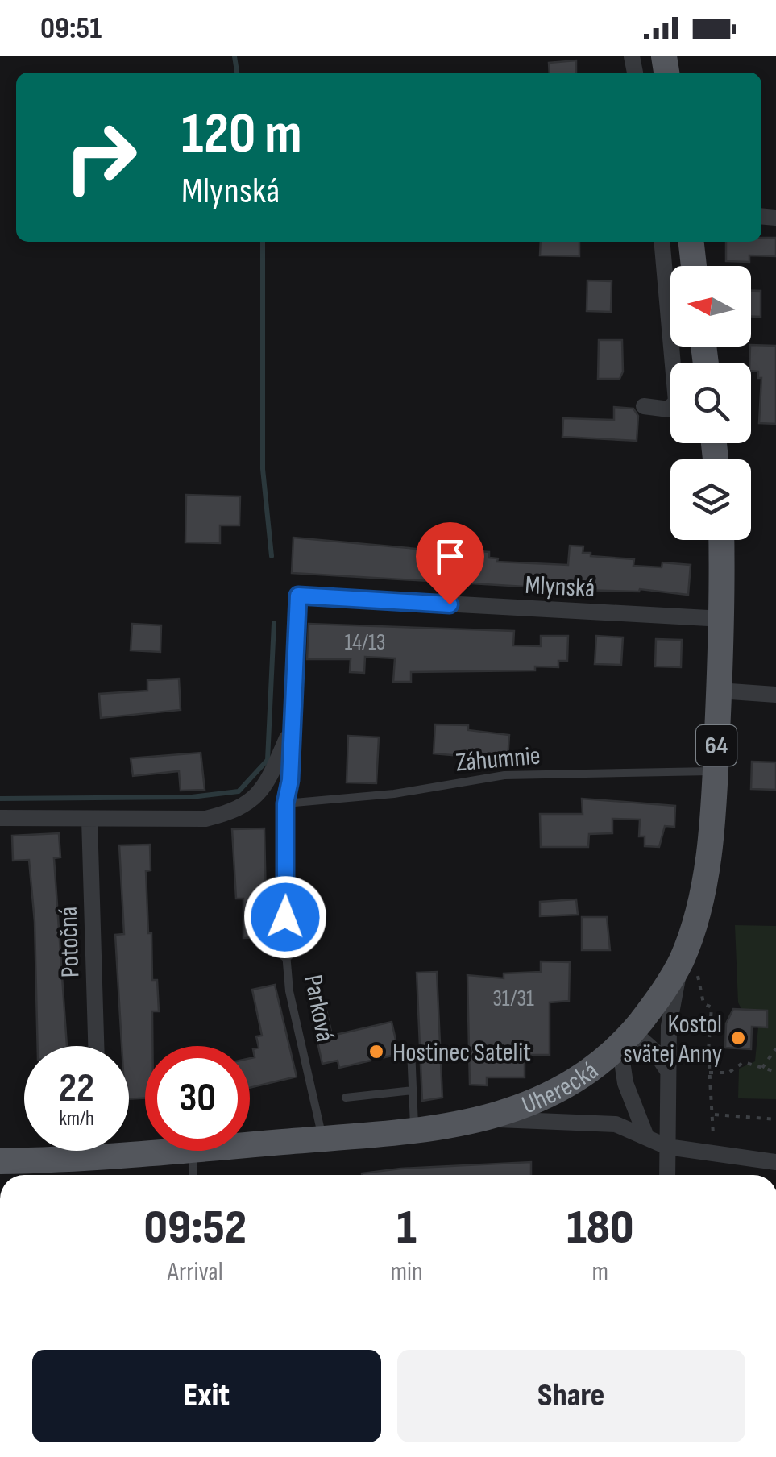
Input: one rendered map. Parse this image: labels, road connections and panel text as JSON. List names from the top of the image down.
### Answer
{
  "streets": {
    "main road": ["64", "Uherecká"],
    "street": ["Mlynská", "Potočná", "Parková"],
    "lane": ["Záhumnie"]
  },
  "crossings": [
    ["Mlynská", "Parková"],
    ["Mlynská", "Uherecká"],
    ["Záhumnie", "Parková"],
    ["Záhumnie", "Uherecká"],
    ["Parková", "Uherecká"]
  ],
  "places": ["Kostol svätej Anny", "Hostinec Satelit"],
  "house_numbers": ["14/13", "31/31"],
  "north": "left",
  "page": {
    "status": "09:51",
    "turn": ["120 m", "Mlynská"],
    "speed": "22 km/h",
    "limit": "30",
    "eta": [
      "09:52",
      "Arrival",
      "1",
      "min",
      "180",
      "m"
    ],
    "buttons": ["Exit", "Share"]
  }
}
